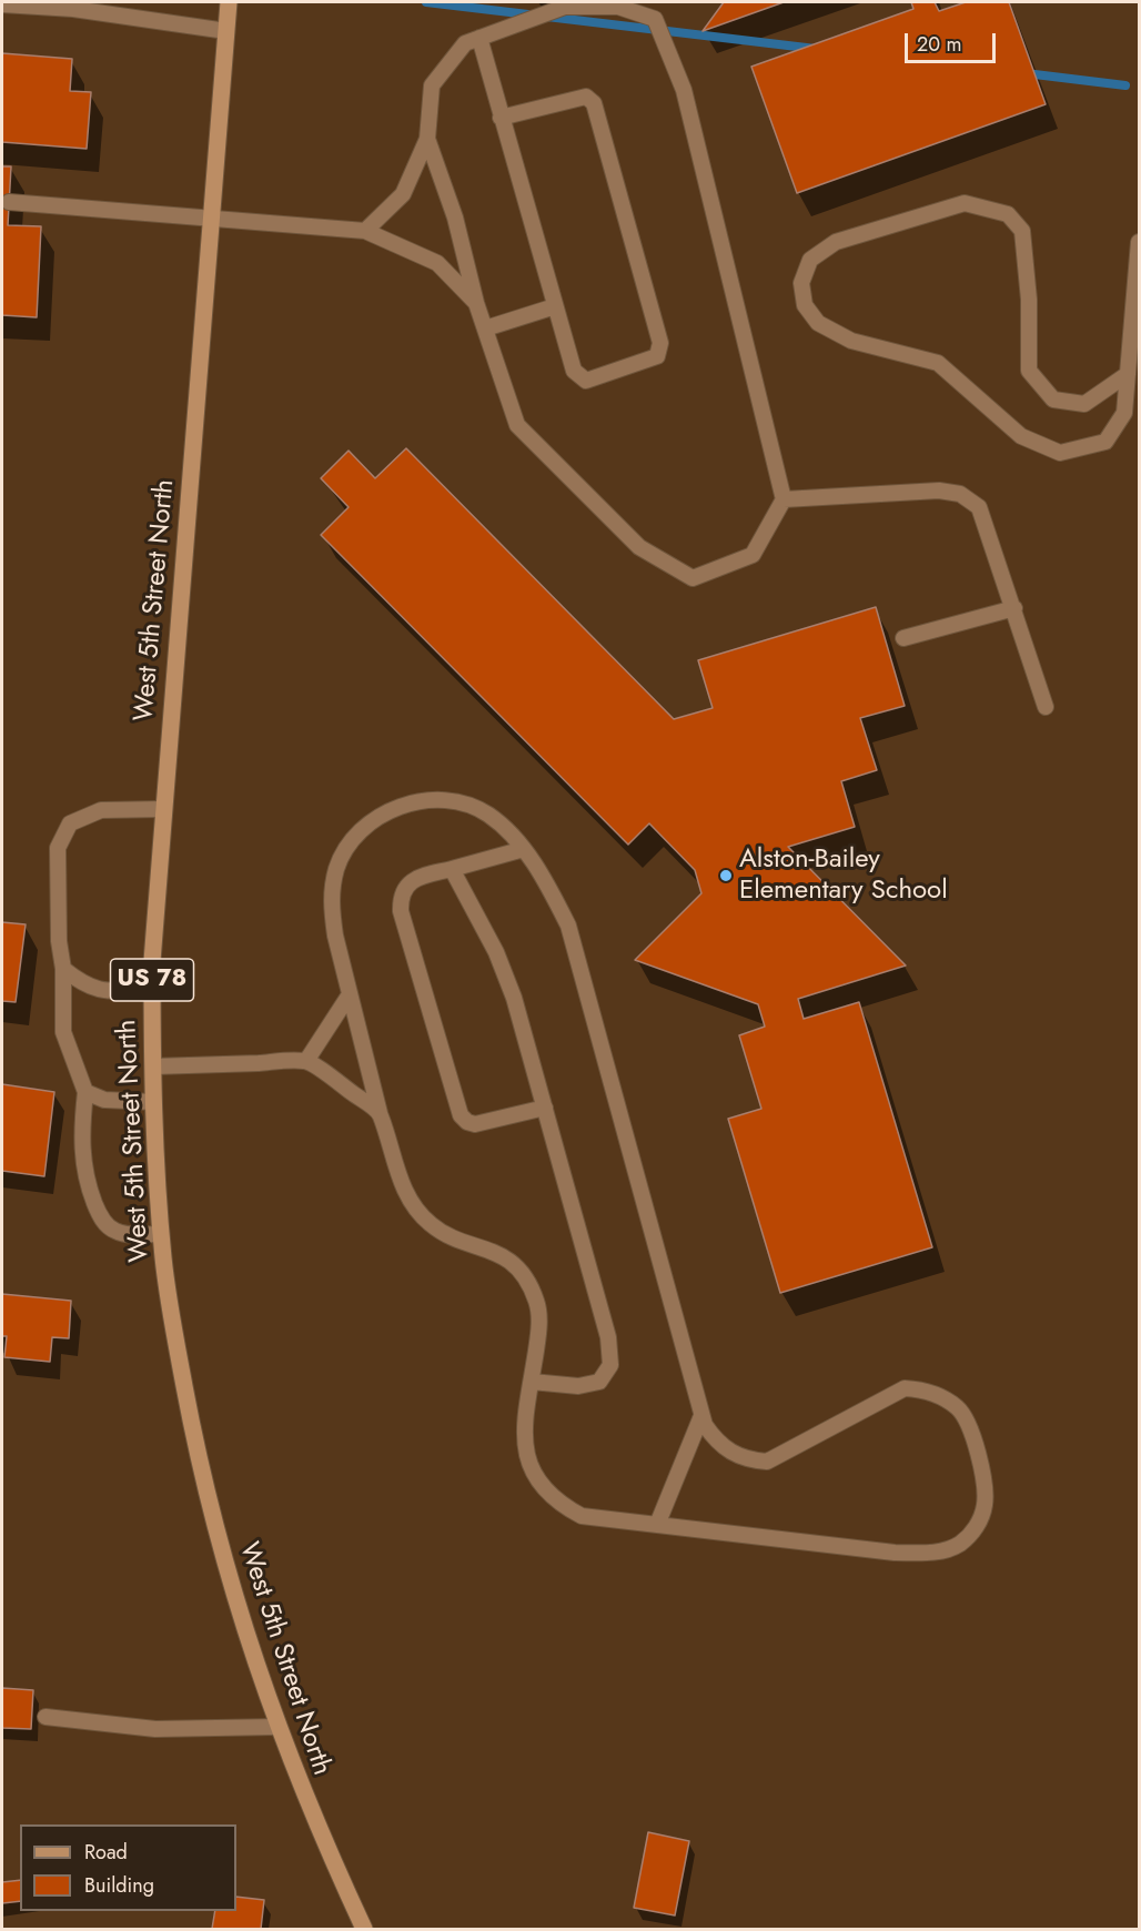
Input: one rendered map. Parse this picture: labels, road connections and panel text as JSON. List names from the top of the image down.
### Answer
{
  "streets": {
    "main road": ["West 5th Street North", "US 78"]
  },
  "places": ["Alston-Bailey Elementary School"],
  "legend": ["Road", "Building"],
  "scale_bar": "20 m"
}
